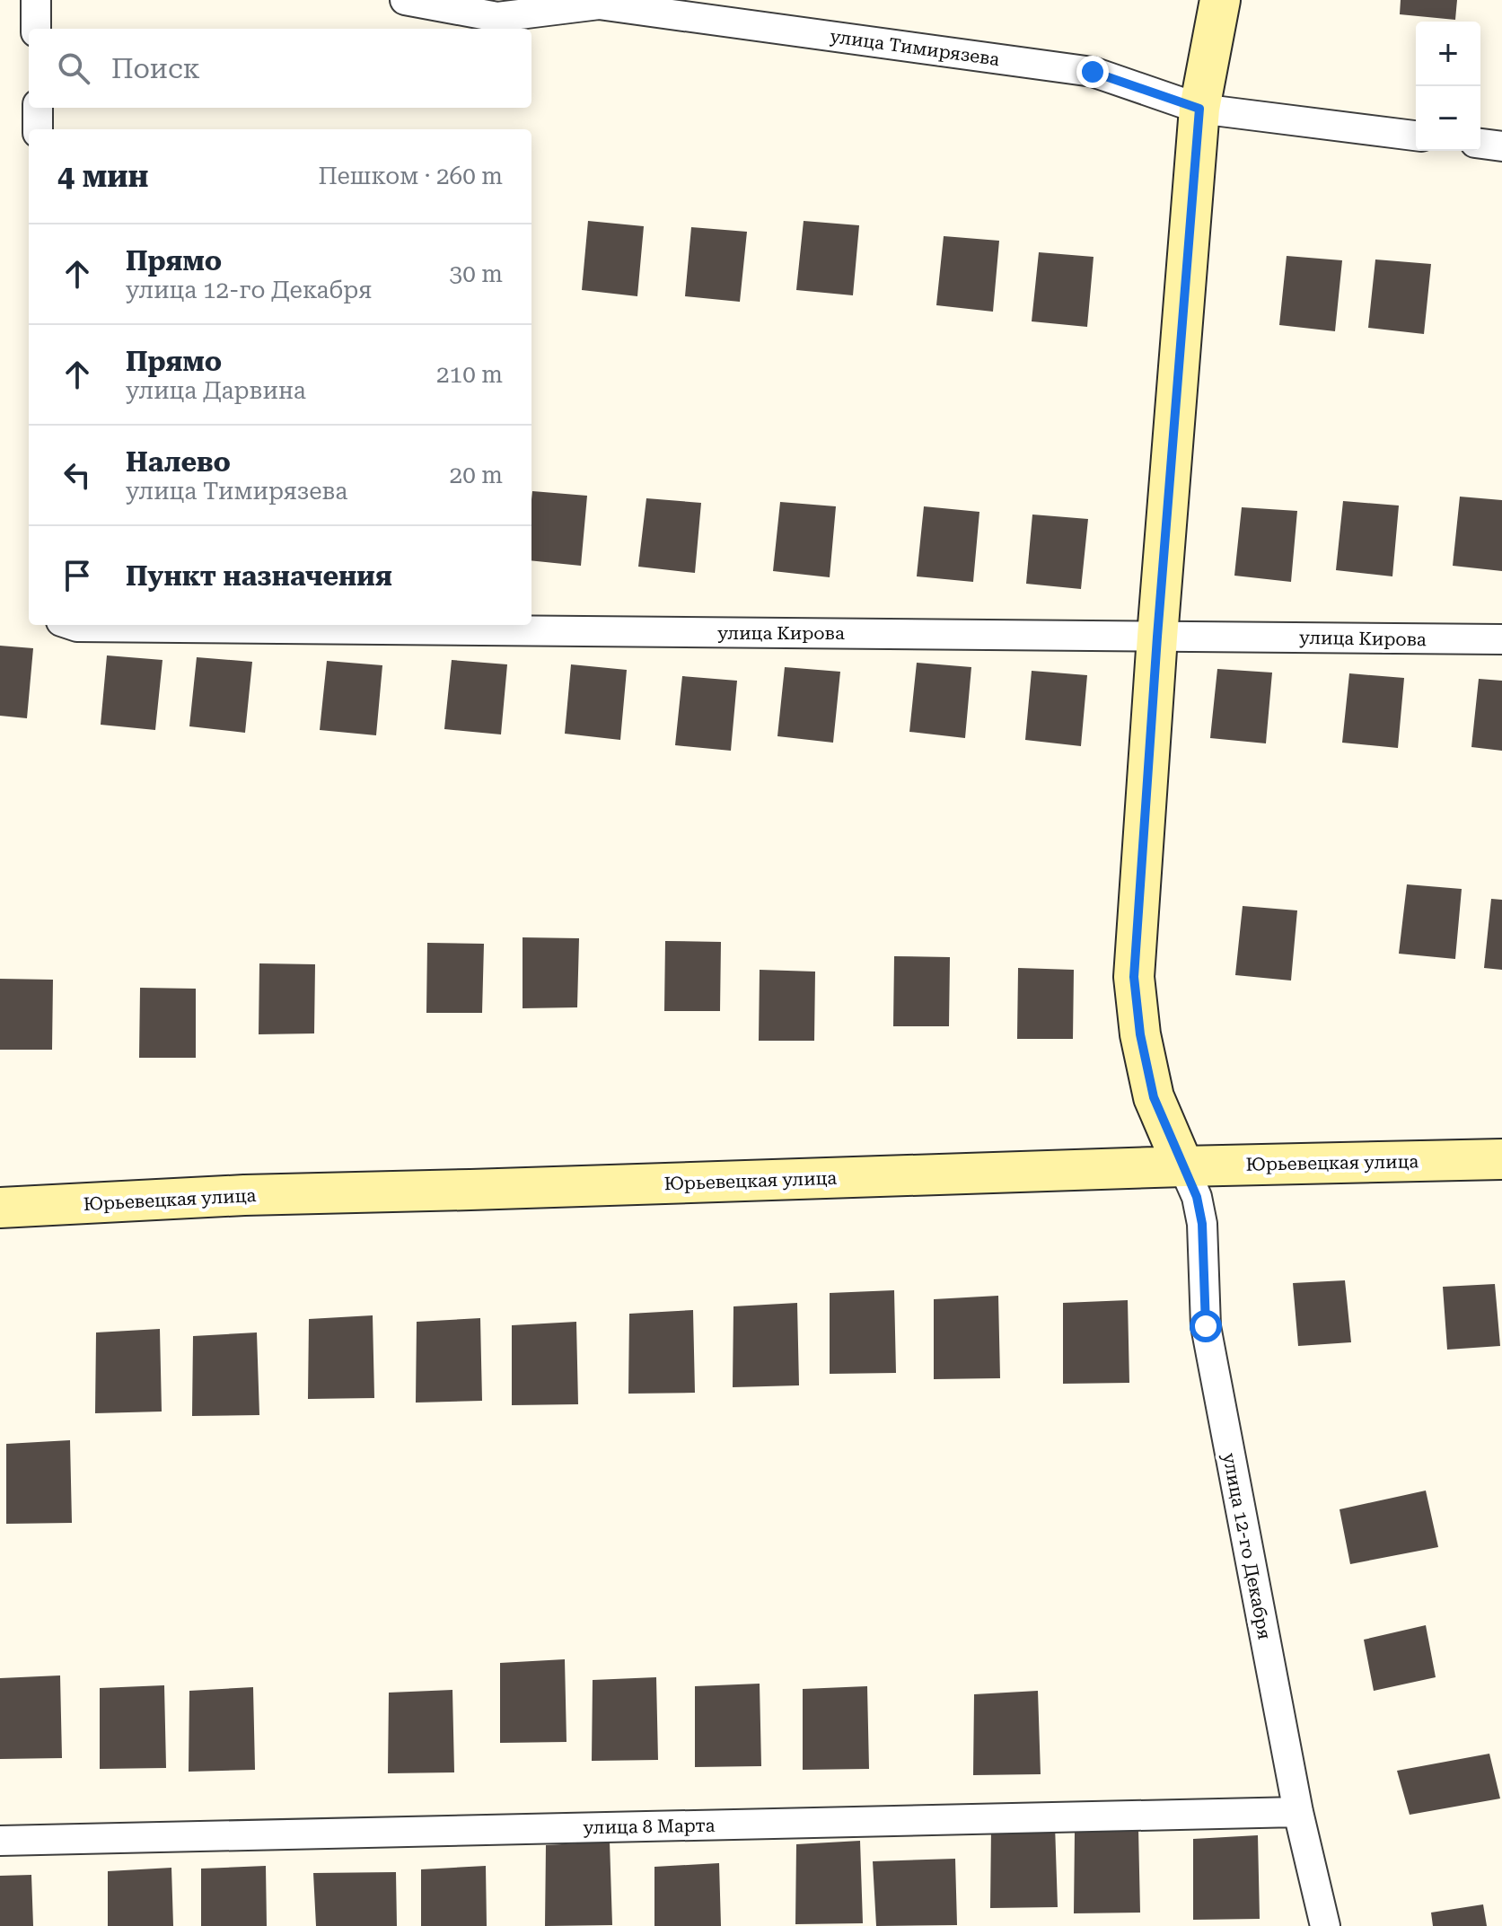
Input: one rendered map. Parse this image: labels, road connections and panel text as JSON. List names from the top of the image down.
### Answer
{
  "streets": {
    "main road": ["Юрьевецкая улица"],
    "street": [
      "улица Тимирязева",
      "улица Кирова",
      "улица 12-го Декабря",
      "улица 8 Марта"
    ]
  },
  "crossings": [
    ["Юрьевецкая улица", "улица 12-го Декабря"],
    ["улица 12-го Декабря", "улица 8 Марта"]
  ],
  "page": {
    "map_buttons": ["+", "−"],
    "search": "Поиск",
    "heading": ["4 мин", "Пешком · 260 m"],
    "list": [
      ["Прямо", "улица 12-го Декабря", "30 m"],
      ["Прямо", "улица Дарвина", "210 m"],
      ["Налево", "улица Тимирязева", "20 m"],
      "Пункт назначения"
    ]
  }
}
